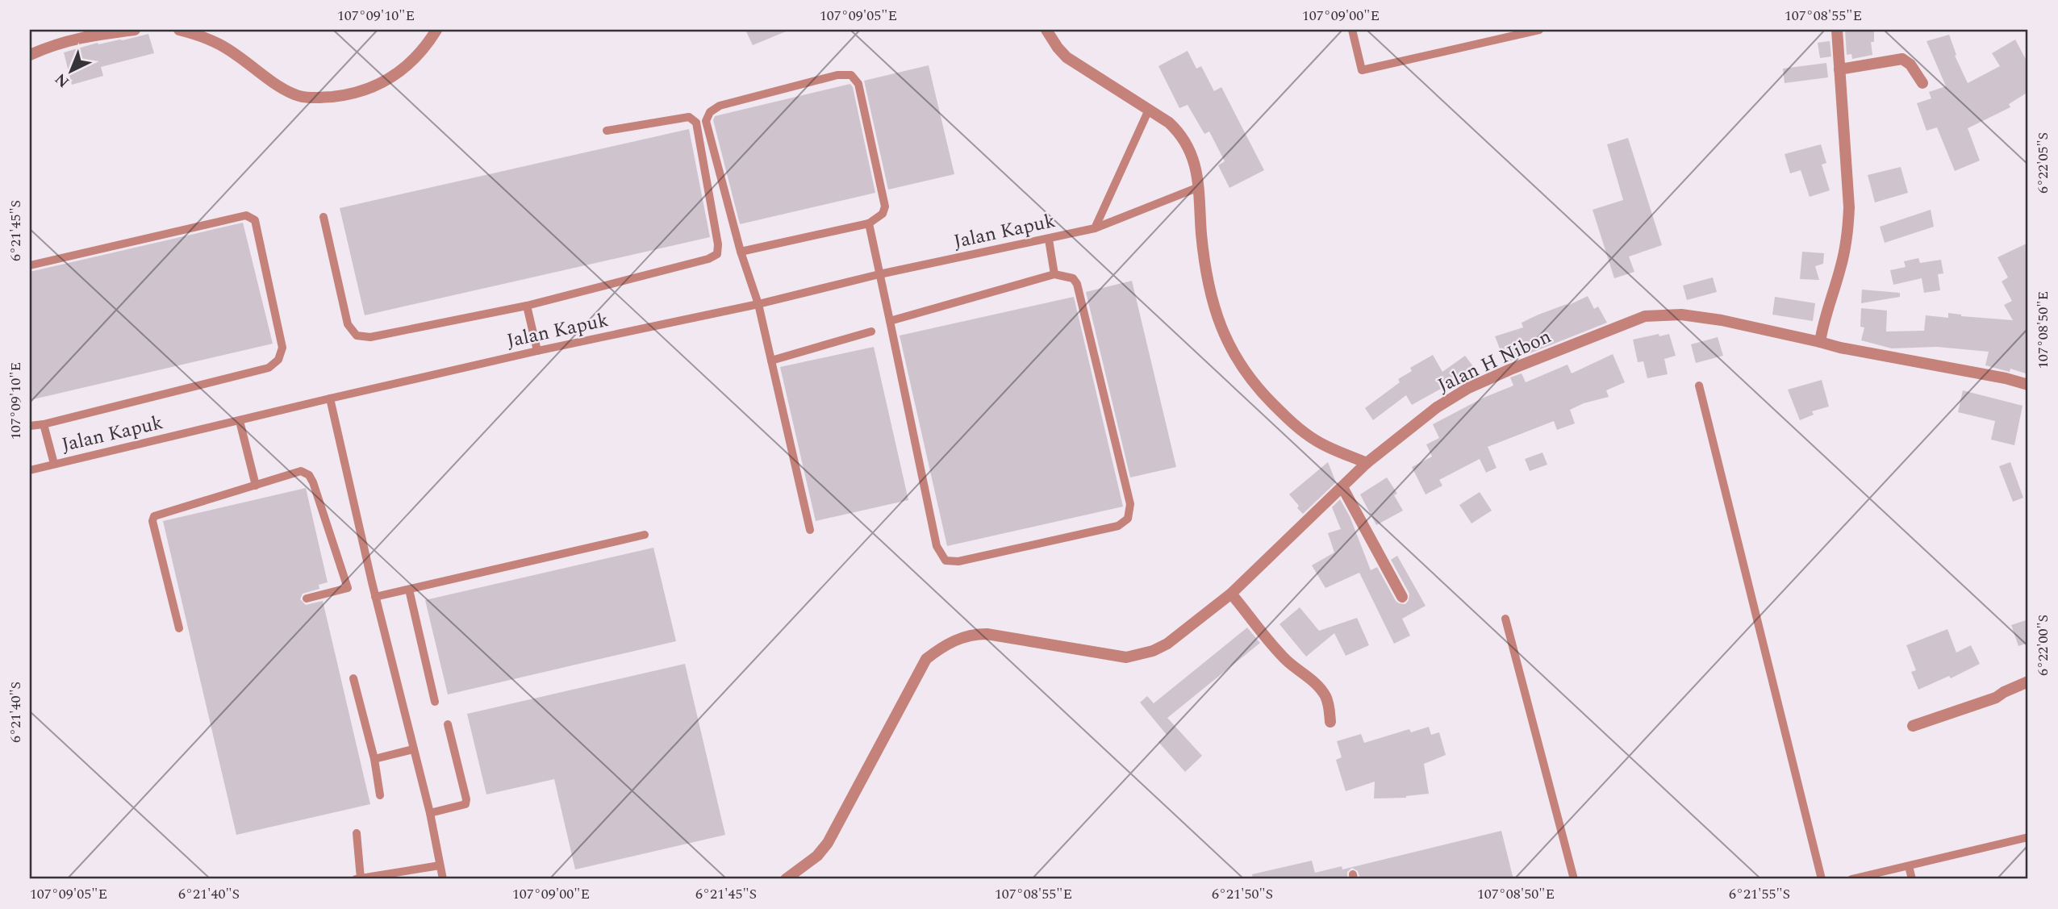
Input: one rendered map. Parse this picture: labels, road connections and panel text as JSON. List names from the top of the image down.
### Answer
{
  "streets": {
    "street": ["Jalan H Nibon"],
    "lane": ["Jalan Kapuk"]
  },
  "north": "bottom left",
  "coordinates": [
    "107°09'10\"E",
    "107°09'05\"E",
    "107°09'00\"E",
    "107°08'55\"E",
    "6°22'05\"S",
    "6°21'45\"S",
    "107°08'50\"E",
    "6°22'00\"S",
    "6°21'40\"S",
    "6°21'50\"S",
    "6°21'55\"S"
  ]
}
